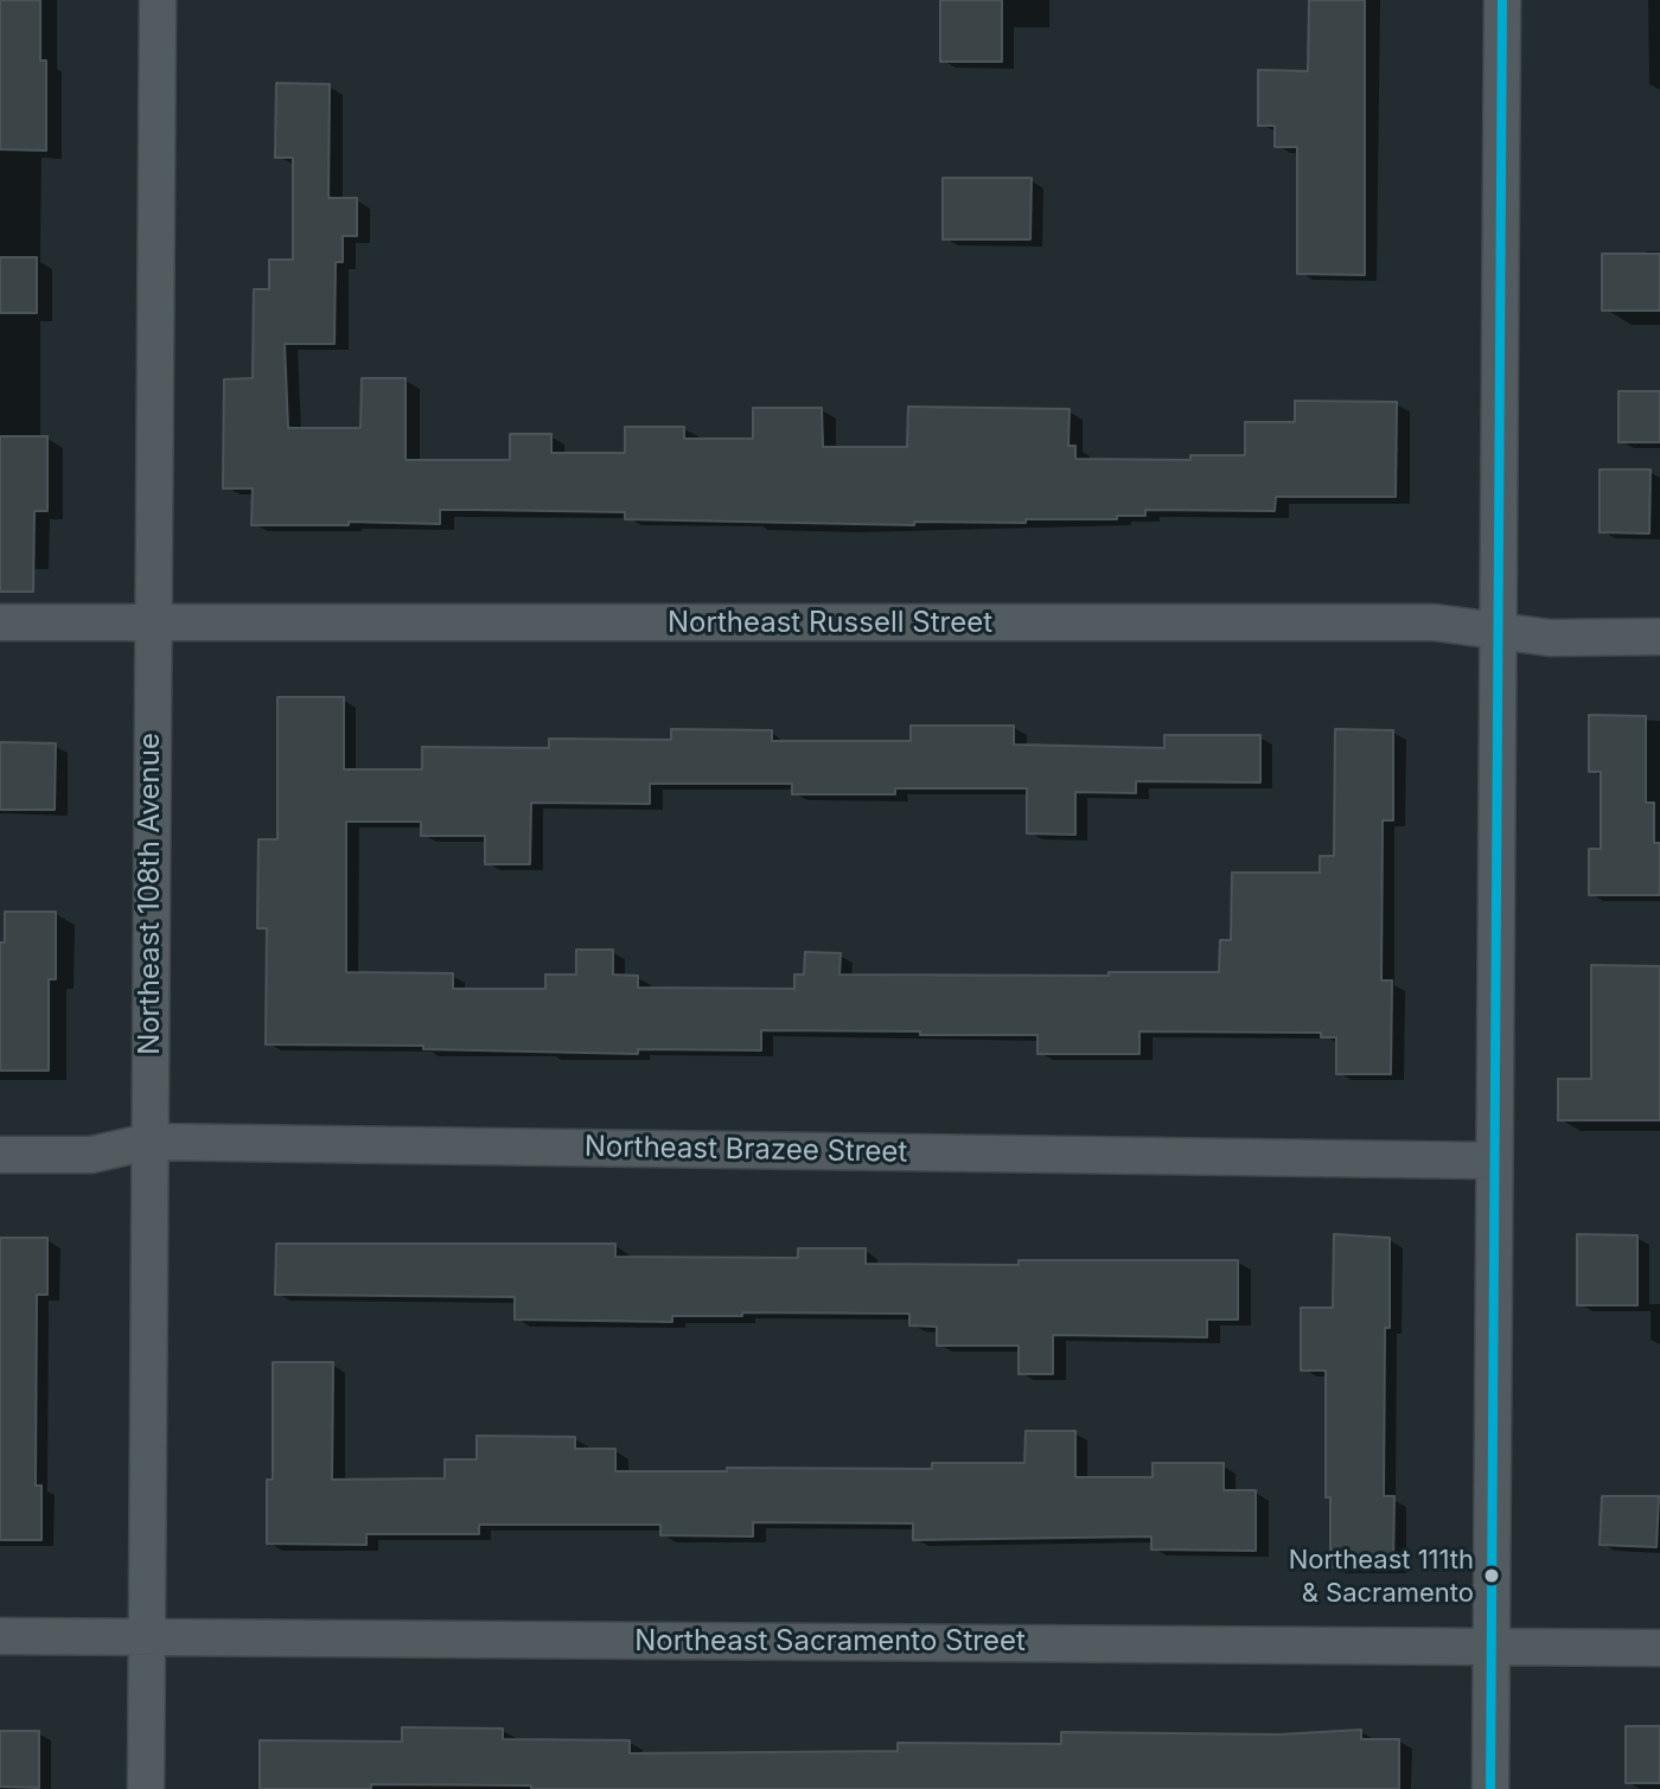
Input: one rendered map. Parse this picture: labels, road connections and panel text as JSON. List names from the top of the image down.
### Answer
{
  "streets": {
    "street": [
      "Northeast Russell Street",
      "Northeast 108th Avenue",
      "Northeast Brazee Street",
      "Northeast Sacramento Street"
    ]
  },
  "crossings": [
    ["Northeast Russell Street", "Northeast 108th Avenue"],
    ["Northeast 108th Avenue", "Northeast Brazee Street"],
    ["Northeast 108th Avenue", "Northeast Sacramento Street"]
  ],
  "places": ["Northeast 111th & Sacramento"]
}
